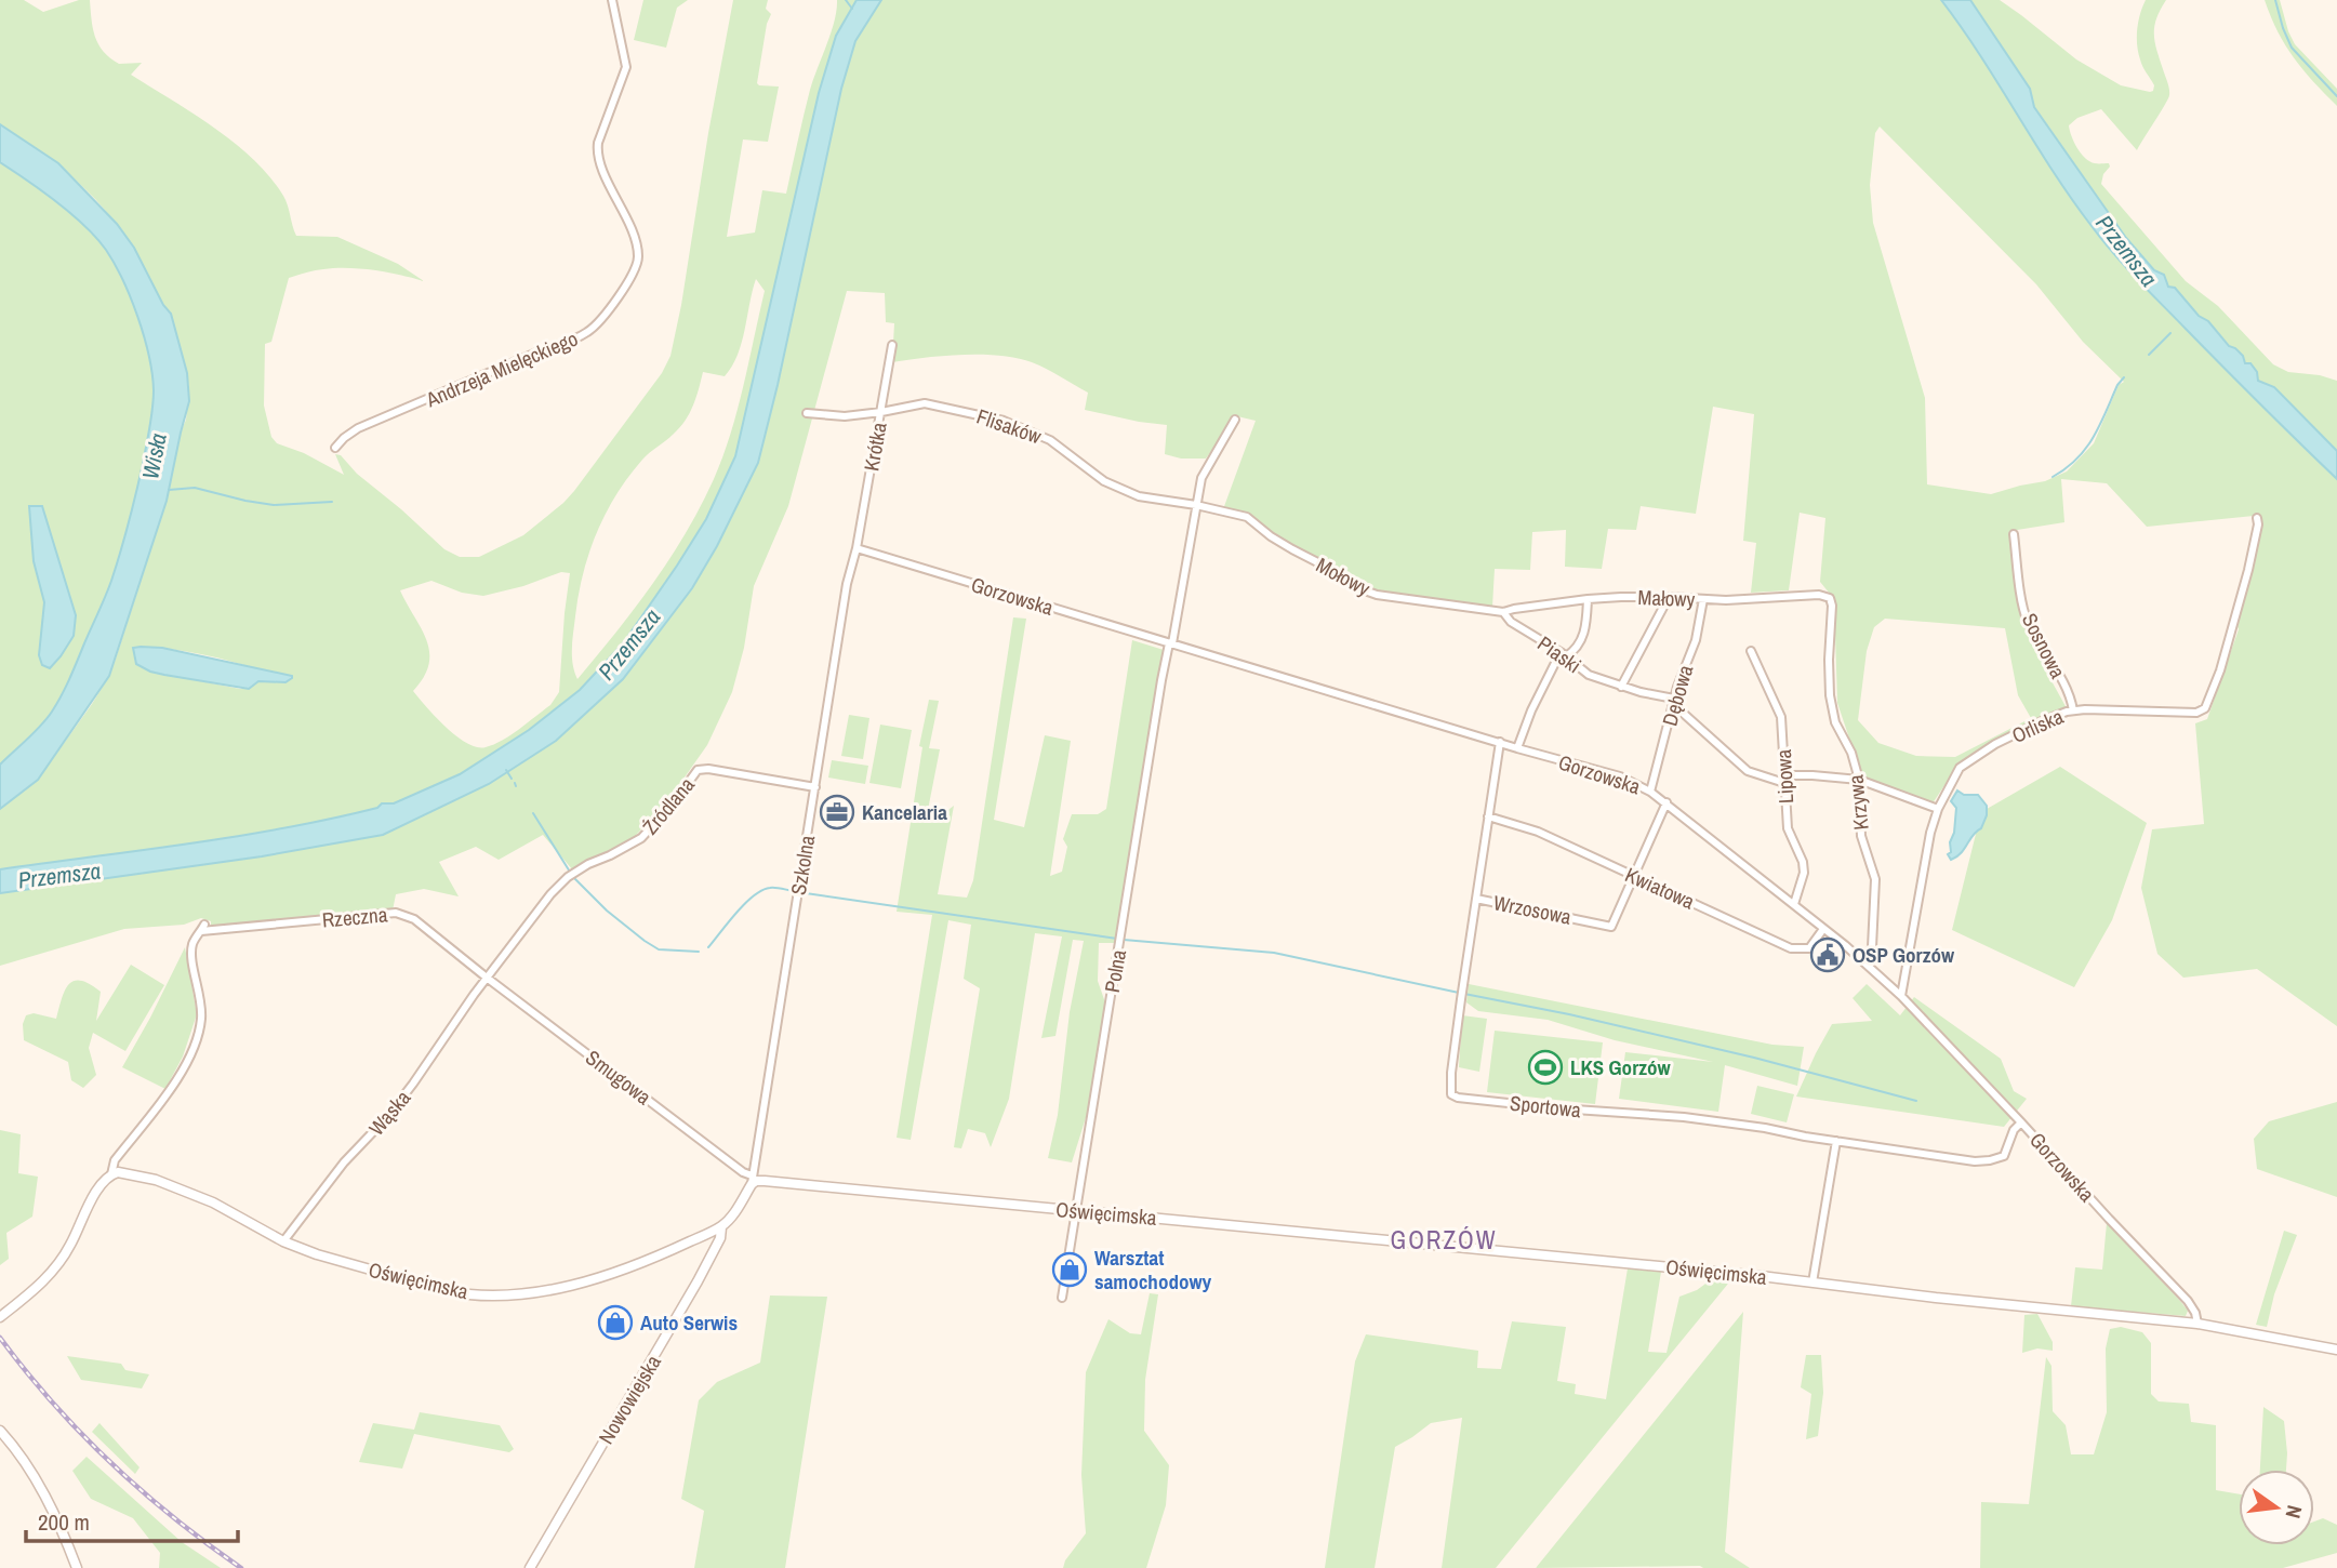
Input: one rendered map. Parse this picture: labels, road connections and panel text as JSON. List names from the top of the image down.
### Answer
{
  "streets": {
    "street": [
      "Andrzeja Mielęckiego",
      "Flisaków",
      "Krótka",
      "Mołowy",
      "Gorzowska",
      "Małowy",
      "Sosnowa",
      "Piaski",
      "Dębowa",
      "Orliska",
      "Lipowa",
      "Krzywa",
      "Źródlana",
      "Szkolna",
      "Kwiatowa",
      "Wrzosowa",
      "Rzeczna",
      "Polna",
      "Smugowa",
      "Sportowa",
      "Wąska",
      "Oświęcimska",
      "Nowowiejska"
    ]
  },
  "crossings": [
    ["Flisaków", "Krótka"],
    ["Flisaków", "Mołowy"],
    ["Flisaków", "Polna"],
    ["Krótka", "Gorzowska"],
    ["Krótka", "Szkolna"],
    ["Mołowy", "Małowy"],
    ["Mołowy", "Piaski"],
    ["Mołowy", "Polna"],
    ["Gorzowska", "Dębowa"],
    ["Gorzowska", "Orliska"],
    ["Gorzowska", "Lipowa"],
    ["Gorzowska", "Krzywa"],
    ["Gorzowska", "Szkolna"],
    ["Gorzowska", "Kwiatowa"],
    ["Gorzowska", "Wrzosowa"],
    ["Gorzowska", "Polna"],
    ["Gorzowska", "Sportowa"],
    ["Gorzowska", "Oświęcimska"],
    ["Małowy", "Piaski"],
    ["Małowy", "Dębowa"],
    ["Małowy", "Krzywa"],
    ["Sosnowa", "Orliska"],
    ["Piaski", "Dębowa"],
    ["Piaski", "Orliska"],
    ["Piaski", "Lipowa"],
    ["Piaski", "Krzywa"],
    ["Źródlana", "Szkolna"],
    ["Źródlana", "Rzeczna"],
    ["Źródlana", "Smugowa"],
    ["Źródlana", "Wąska"],
    ["Szkolna", "Smugowa"],
    ["Szkolna", "Oświęcimska"],
    ["Kwiatowa", "Wrzosowa"],
    ["Wrzosowa", "Sportowa"],
    ["Rzeczna", "Smugowa"],
    ["Rzeczna", "Wąska"],
    ["Rzeczna", "Oświęcimska"],
    ["Polna", "Oświęcimska"],
    ["Smugowa", "Wąska"],
    ["Smugowa", "Oświęcimska"],
    ["Wąska", "Oświęcimska"],
    ["Oświęcimska", "Nowowiejska"]
  ],
  "districts": ["GORZÓW"],
  "water": ["Przemsza", "Wisła"],
  "places": {
    "office": ["Kancelaria"],
    "public building": ["OSP Gorzów"],
    "sports": ["LKS Gorzów"],
    "shop": ["Warsztat samochodowy", "Auto Serwis"]
  },
  "scale_bar": "200 m",
  "north": "right"
}
